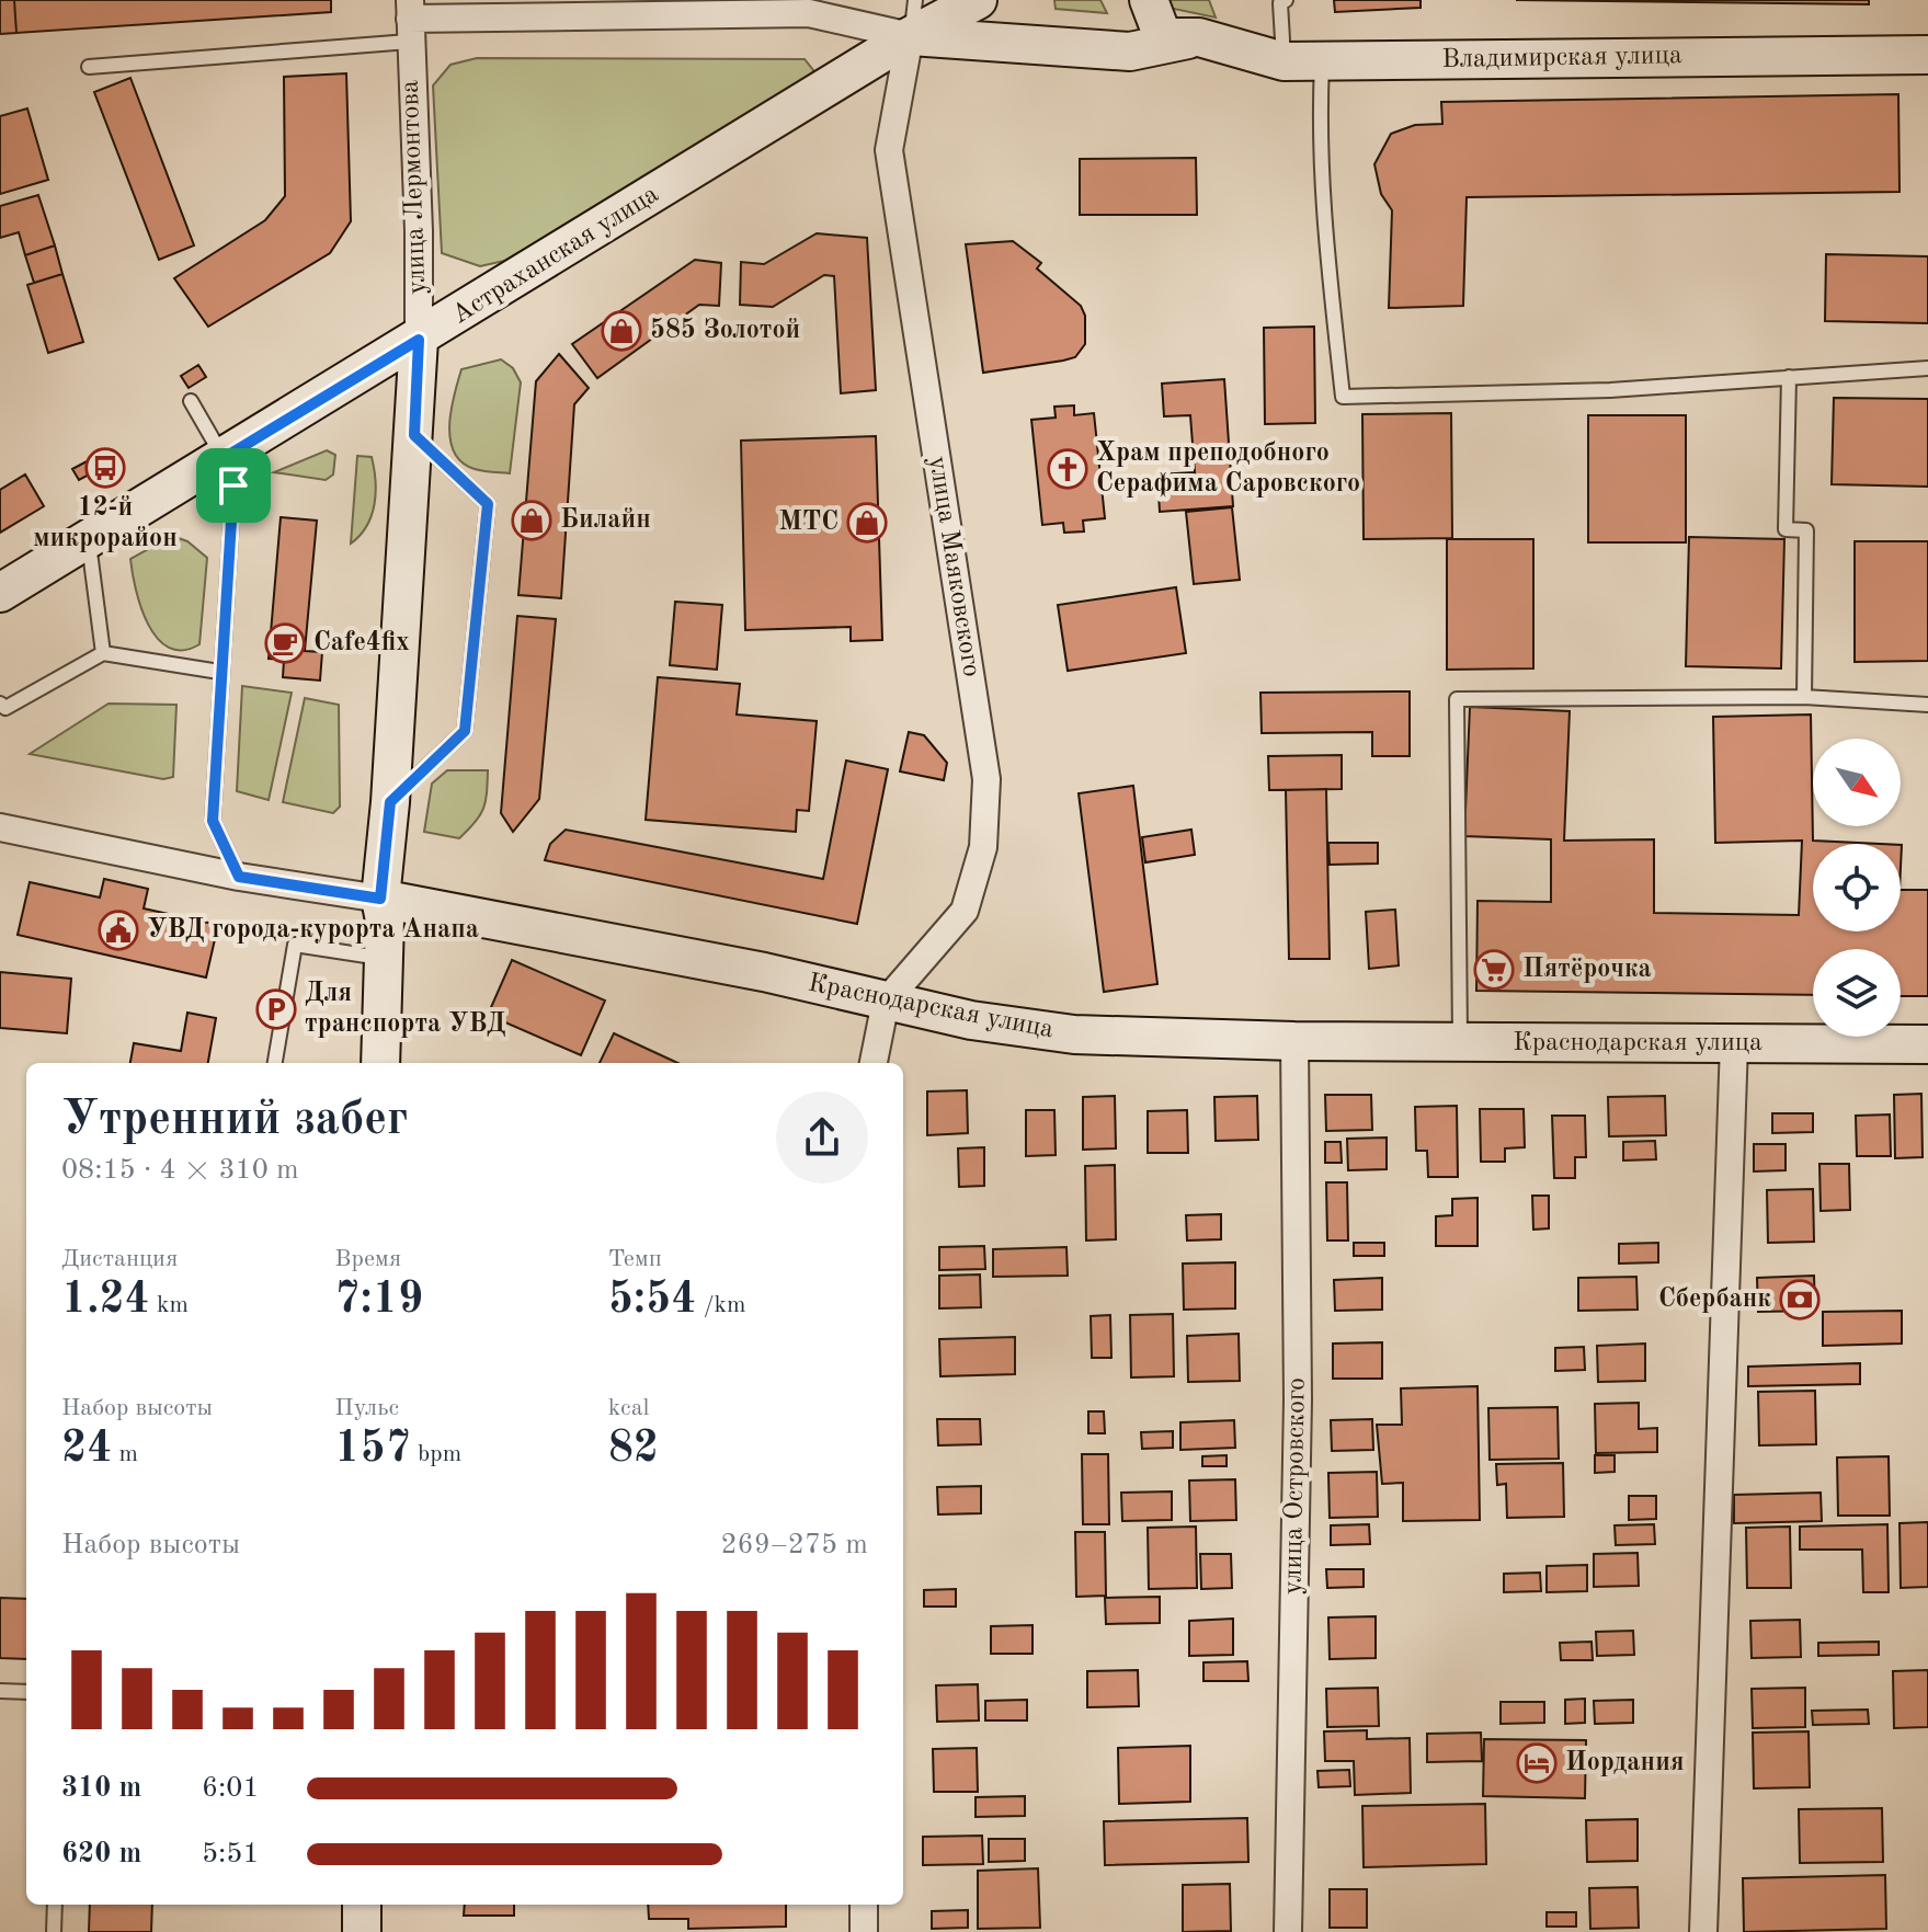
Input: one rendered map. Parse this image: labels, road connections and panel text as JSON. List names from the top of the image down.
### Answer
{
  "streets": {
    "street": [
      "Владимирская улица",
      "улица Лермонтова",
      "Астраханская улица",
      "улица Маяковского",
      "Краснодарская улица",
      "улица Островского"
    ]
  },
  "crossings": [
    ["Владимирская улица", "улица Лермонтова"],
    ["Владимирская улица", "Астраханская улица"],
    ["Владимирская улица", "улица Маяковского"],
    ["улица Лермонтова", "Астраханская улица"],
    ["улица Лермонтова", "Краснодарская улица"],
    ["Астраханская улица", "улица Маяковского"],
    ["улица Маяковского", "Краснодарская улица"],
    ["Краснодарская улица", "улица Островского"]
  ],
  "places": {
    "shop": ["585 Золотой", "Билайн", "МТС"],
    "bus stop": ["12-й микрорайон"],
    "church": ["Храм преподобного Серафима Саровского"],
    "cafe": ["Cafe4fix"],
    "public building": ["УВД города-курорта Анапа"],
    "supermarket": ["Пятёрочка"],
    "parking": ["Для транспорта УВД"],
    "bank": ["Сбербанк"],
    "hotel": ["Иордания"]
  },
  "north": "bottom right",
  "page": {
    "heading": ["Утренний забег", "08:15 · 4 × 310 m"],
    "stats": [
      ["Дистанция", "1.24 km"],
      ["Время", "7:19"],
      ["Темп", "5:54 /km"],
      ["Набор высоты", "24 m"],
      ["Пульс", "157 bpm"],
      ["kcal", "82"]
    ],
    "chart": ["Набор высоты", "269–275 m"],
    "list": [
      {
        "name": "310 m",
        "note": "6:01"
      },
      {
        "name": "620 m",
        "note": "5:51"
      }
    ]
  }
}
